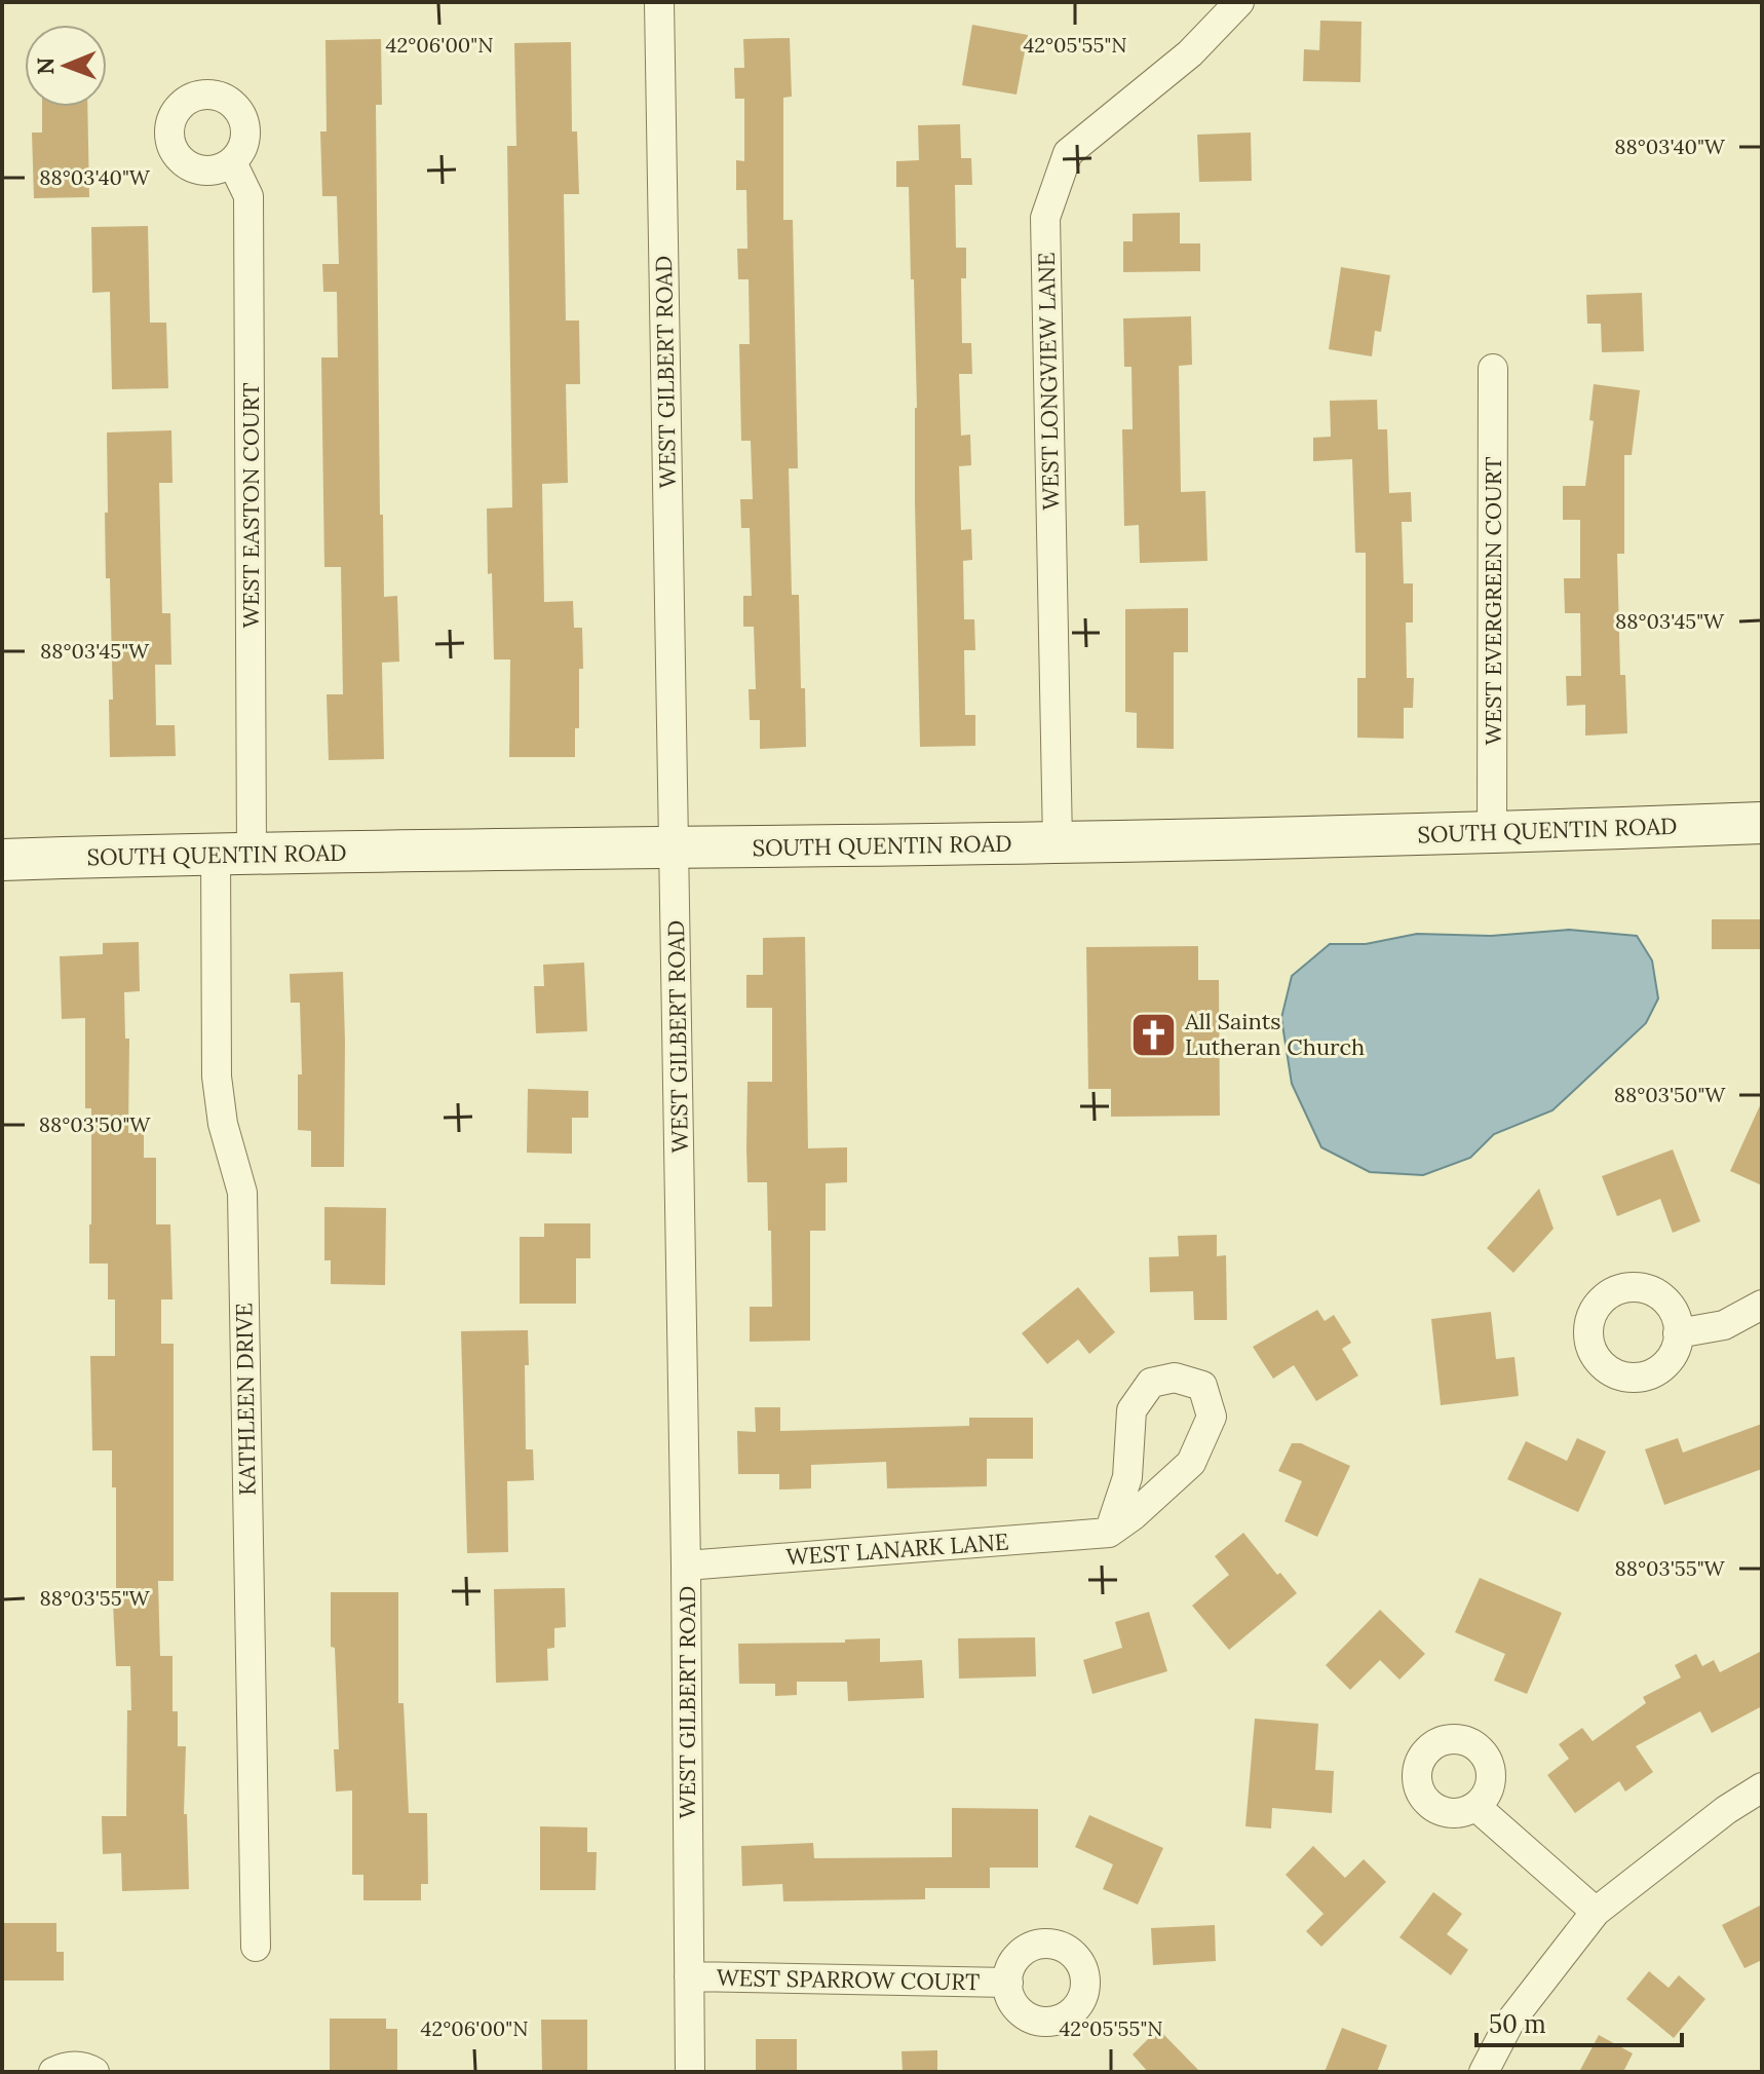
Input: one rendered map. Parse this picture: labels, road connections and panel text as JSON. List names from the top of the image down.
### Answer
{
  "streets": {
    "main road": ["SOUTH QUENTIN ROAD"],
    "street": [
      "WEST GILBERT ROAD",
      "WEST LONGVIEW LANE",
      "WEST EASTON COURT",
      "WEST EVERGREEN COURT",
      "KATHLEEN DRIVE",
      "WEST LANARK LANE",
      "WEST SPARROW COURT"
    ]
  },
  "crossings": [
    ["WEST GILBERT ROAD", "SOUTH QUENTIN ROAD"],
    ["WEST GILBERT ROAD", "WEST LANARK LANE"],
    ["WEST GILBERT ROAD", "WEST SPARROW COURT"],
    ["WEST LONGVIEW LANE", "SOUTH QUENTIN ROAD"],
    ["WEST EASTON COURT", "SOUTH QUENTIN ROAD"],
    ["WEST EASTON COURT", "KATHLEEN DRIVE"],
    ["WEST EVERGREEN COURT", "SOUTH QUENTIN ROAD"],
    ["SOUTH QUENTIN ROAD", "KATHLEEN DRIVE"]
  ],
  "places": {
    "church": ["All Saints Lutheran Church"]
  },
  "scale_bar": "50 m",
  "north": "left",
  "coordinates": [
    "42°06'00\"N",
    "42°05'55\"N",
    "88°03'40\"W",
    "88°03'45\"W",
    "88°03'50\"W",
    "88°03'55\"W"
  ]
}
